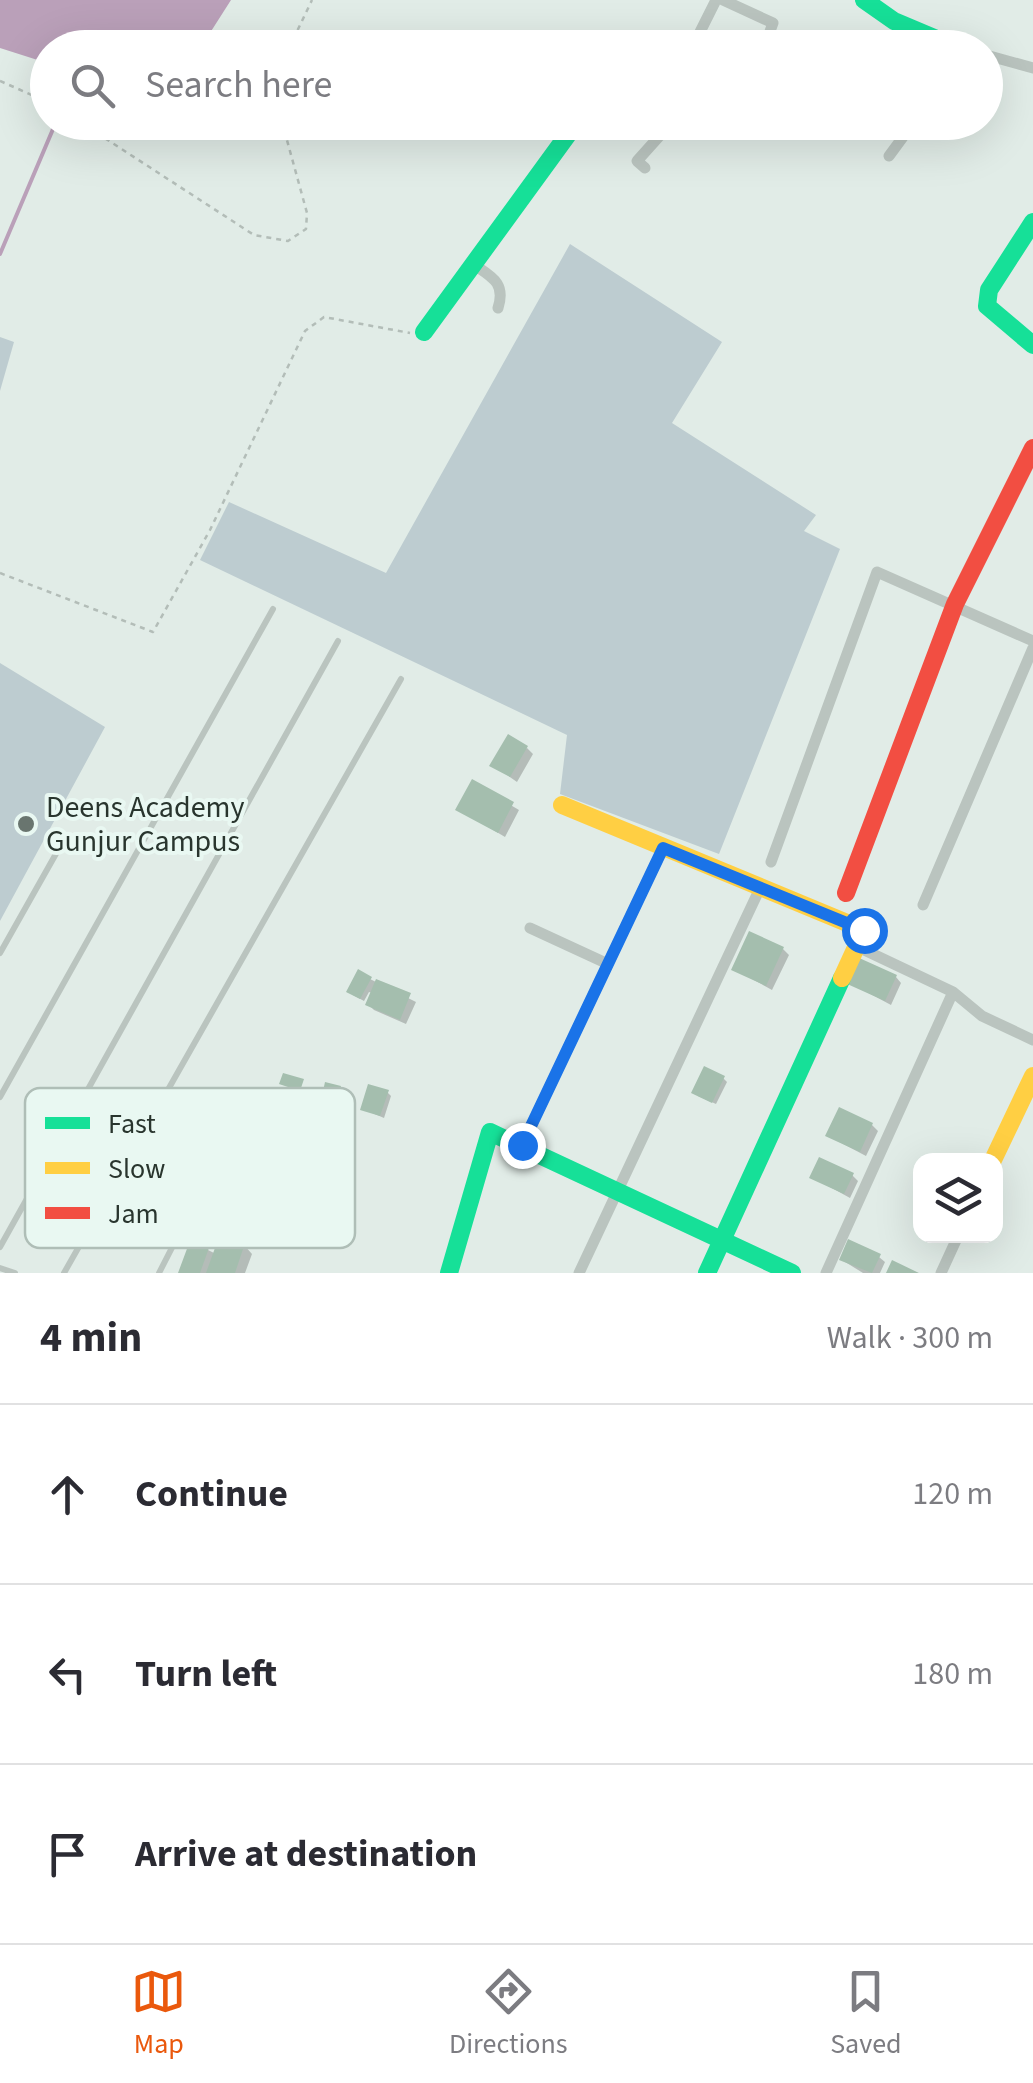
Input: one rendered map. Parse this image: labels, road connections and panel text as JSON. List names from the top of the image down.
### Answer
{
  "places": ["Deens Academy Gunjur Campus"],
  "legend": ["Fast", "Slow", "Jam"],
  "page": {
    "search": "Search here",
    "heading": ["4 min", "Walk · 300 m"],
    "list": [
      ["Continue", "120 m"],
      ["Turn left", "180 m"],
      "Arrive at destination"
    ],
    "nav": ["Map", "Directions", "Saved"]
  }
}
